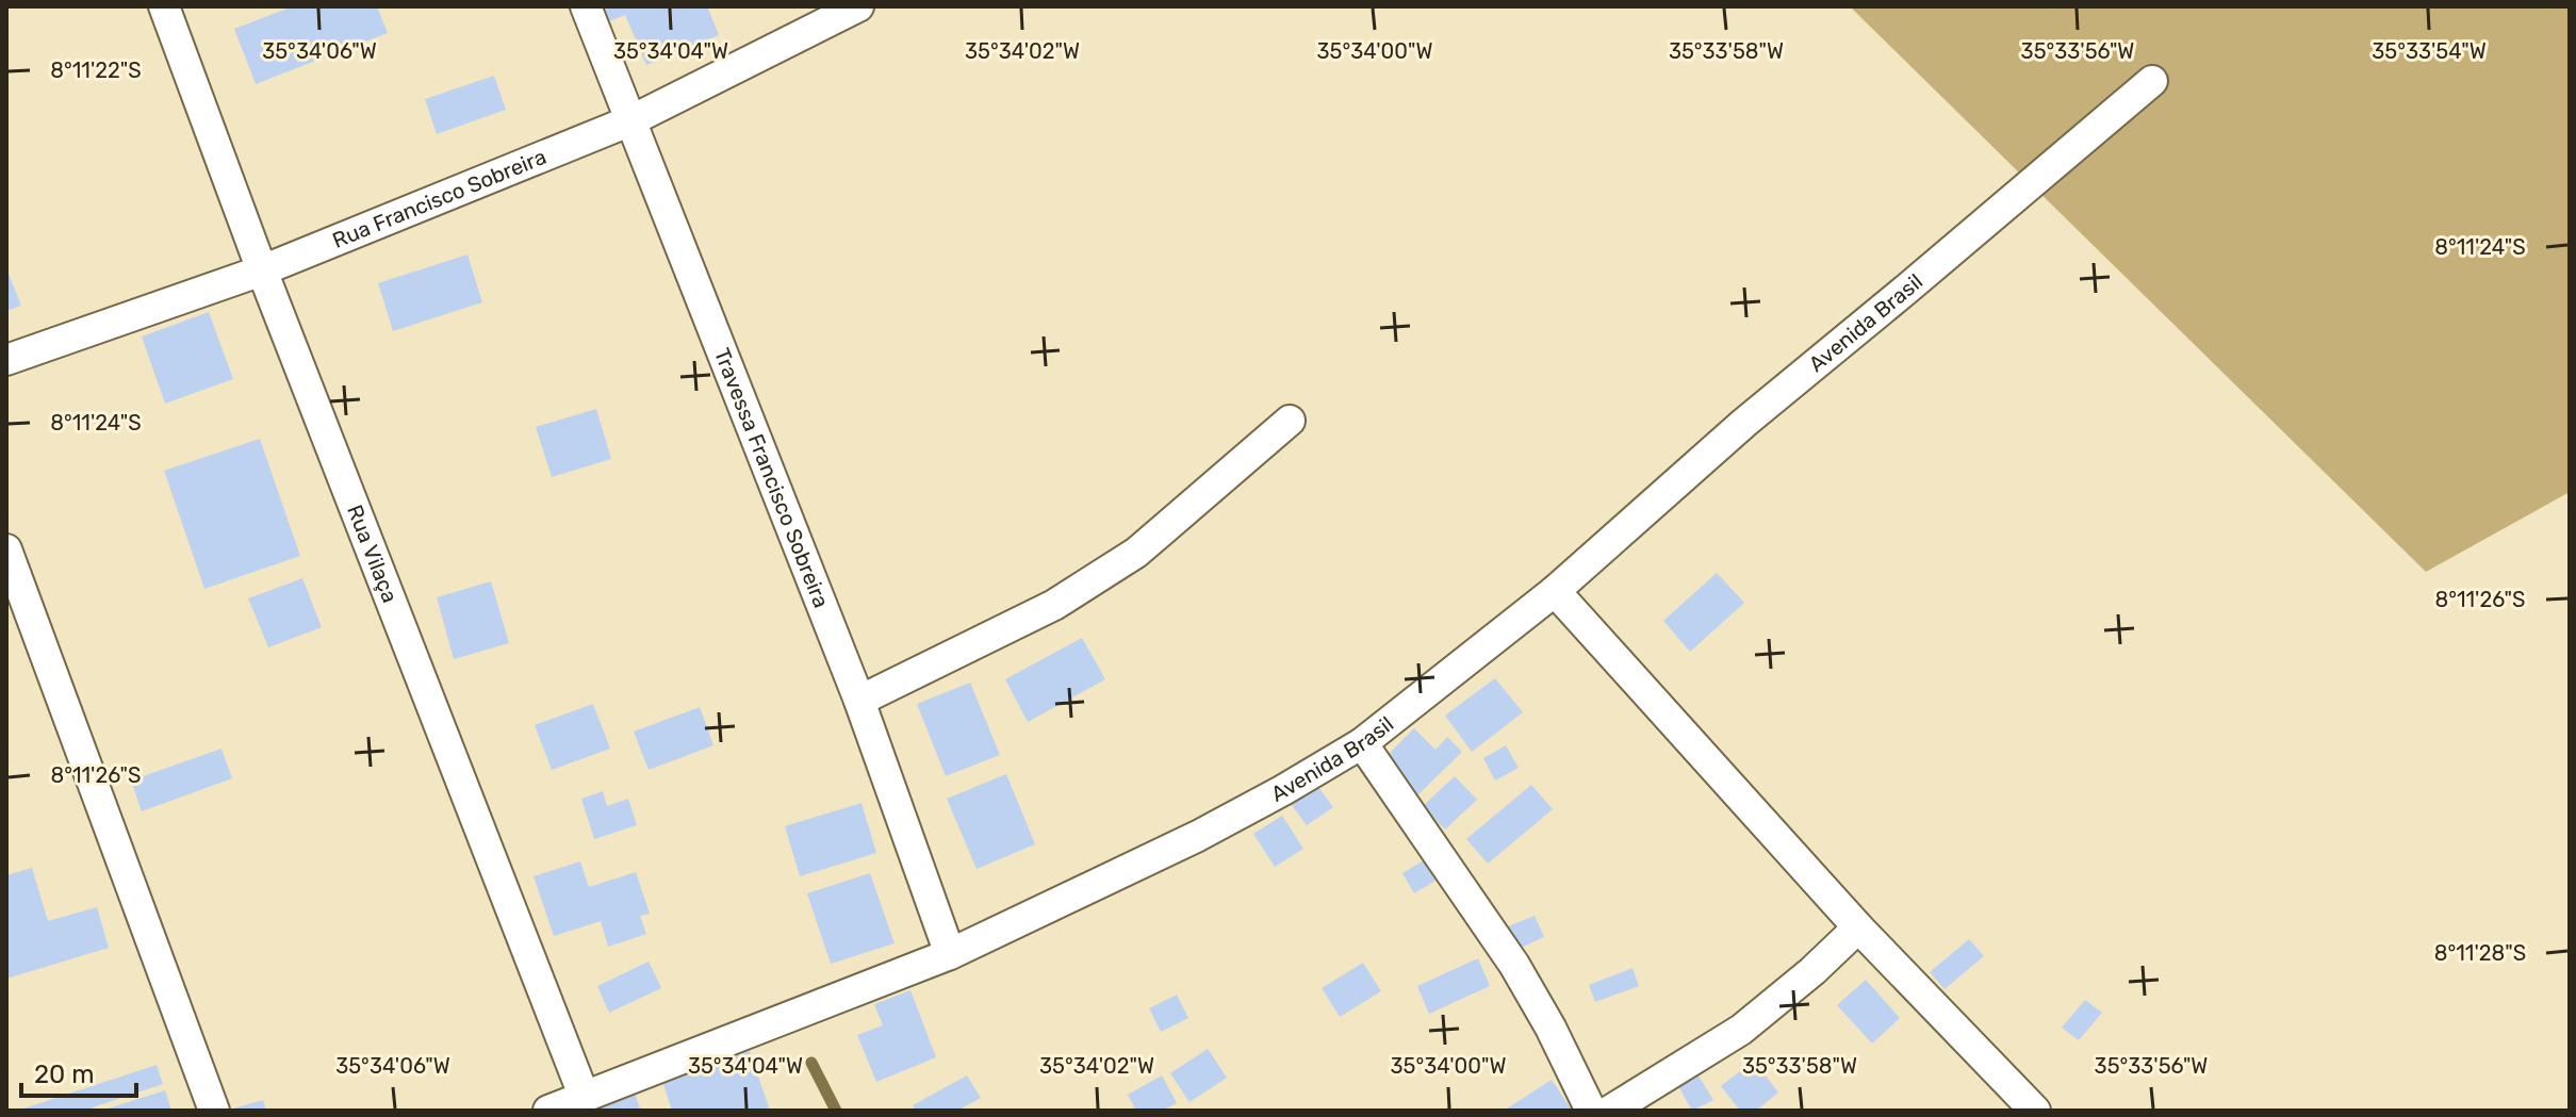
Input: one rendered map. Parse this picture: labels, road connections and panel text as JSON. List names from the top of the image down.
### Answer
{
  "streets": {
    "street": [
      "Rua Francisco Sobreira",
      "Avenida Brasil",
      "Travessa Francisco Sobreira",
      "Rua Vilaça"
    ]
  },
  "crossings": [
    ["Rua Francisco Sobreira", "Travessa Francisco Sobreira"],
    ["Rua Francisco Sobreira", "Rua Vilaça"],
    ["Avenida Brasil", "Travessa Francisco Sobreira"],
    ["Avenida Brasil", "Rua Vilaça"]
  ],
  "scale_bar": "20 m",
  "coordinates": [
    "35°34'06\"W",
    "35°34'04\"W",
    "35°34'02\"W",
    "35°34'00\"W",
    "35°33'58\"W",
    "35°33'56\"W",
    "35°33'54\"W",
    "8°11'22\"S",
    "8°11'24\"S",
    "8°11'26\"S",
    "8°11'28\"S"
  ]
}
